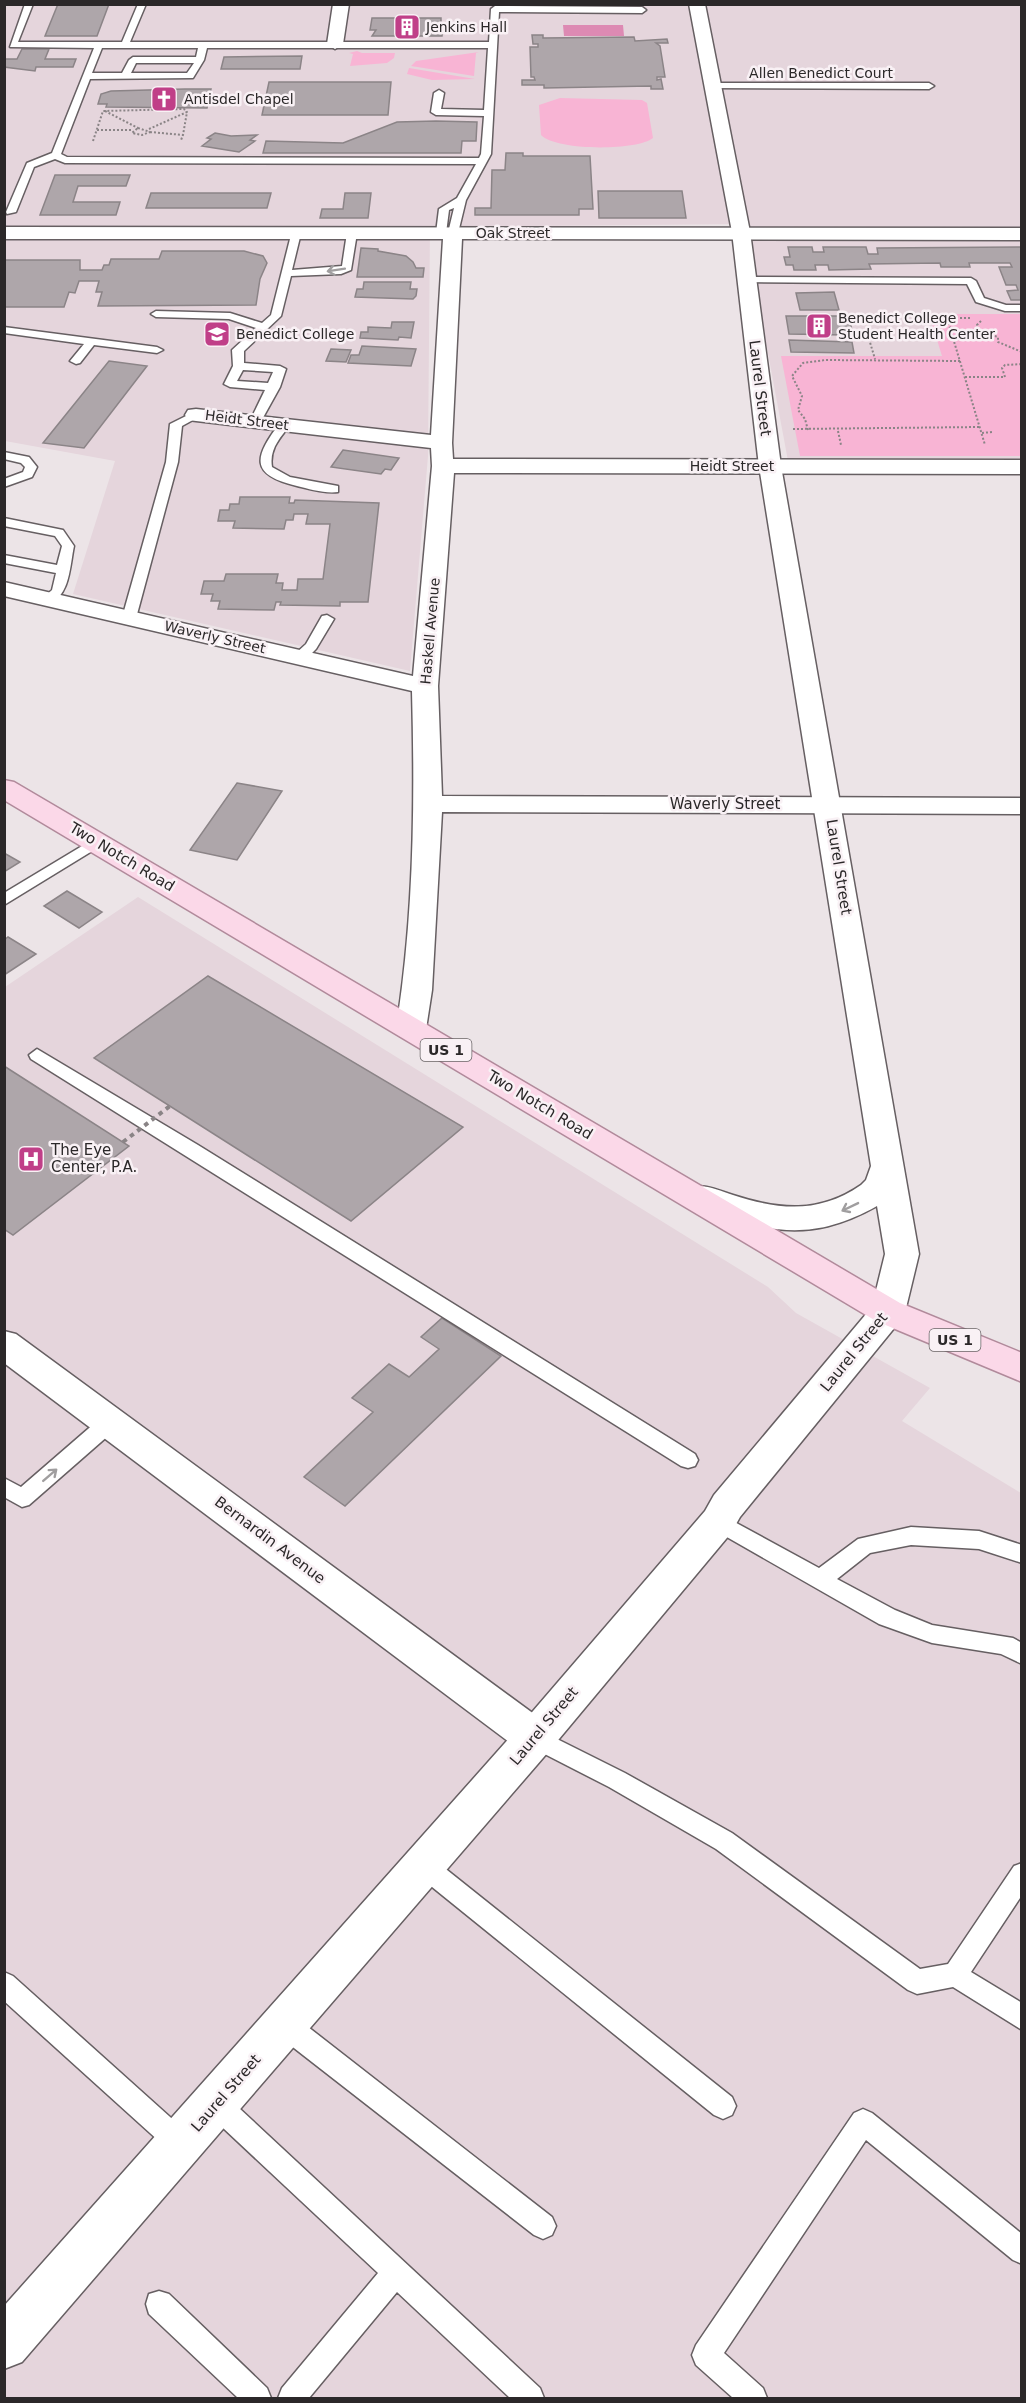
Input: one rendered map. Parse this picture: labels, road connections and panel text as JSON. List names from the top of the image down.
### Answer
{
  "streets": {
    "main road": ["Two Notch Road", "US 1"],
    "street": [
      "Oak Street",
      "Laurel Street",
      "Heidt Street",
      "Haskell Avenue",
      "Waverly Street",
      "Bernardin Avenue"
    ],
    "lane": ["Allen Benedict Court"]
  },
  "crossings": [
    ["Allen Benedict Court", "Laurel Street"],
    ["Oak Street", "Laurel Street"],
    ["Oak Street", "Haskell Avenue"],
    ["Laurel Street", "Heidt Street"],
    ["Laurel Street", "Waverly Street"],
    ["Laurel Street", "Two Notch Road"],
    ["Laurel Street", "Bernardin Avenue"],
    ["Heidt Street", "Haskell Avenue"],
    ["Haskell Avenue", "Waverly Street"],
    ["Haskell Avenue", "Two Notch Road"]
  ],
  "places": {
    "building": ["Jenkins Hall", "Benedict College Student Health Center"],
    "church": ["Antisdel Chapel"],
    "school or university": ["Benedict College"],
    "hospital": ["The Eye Center, P.A."]
  }
}
